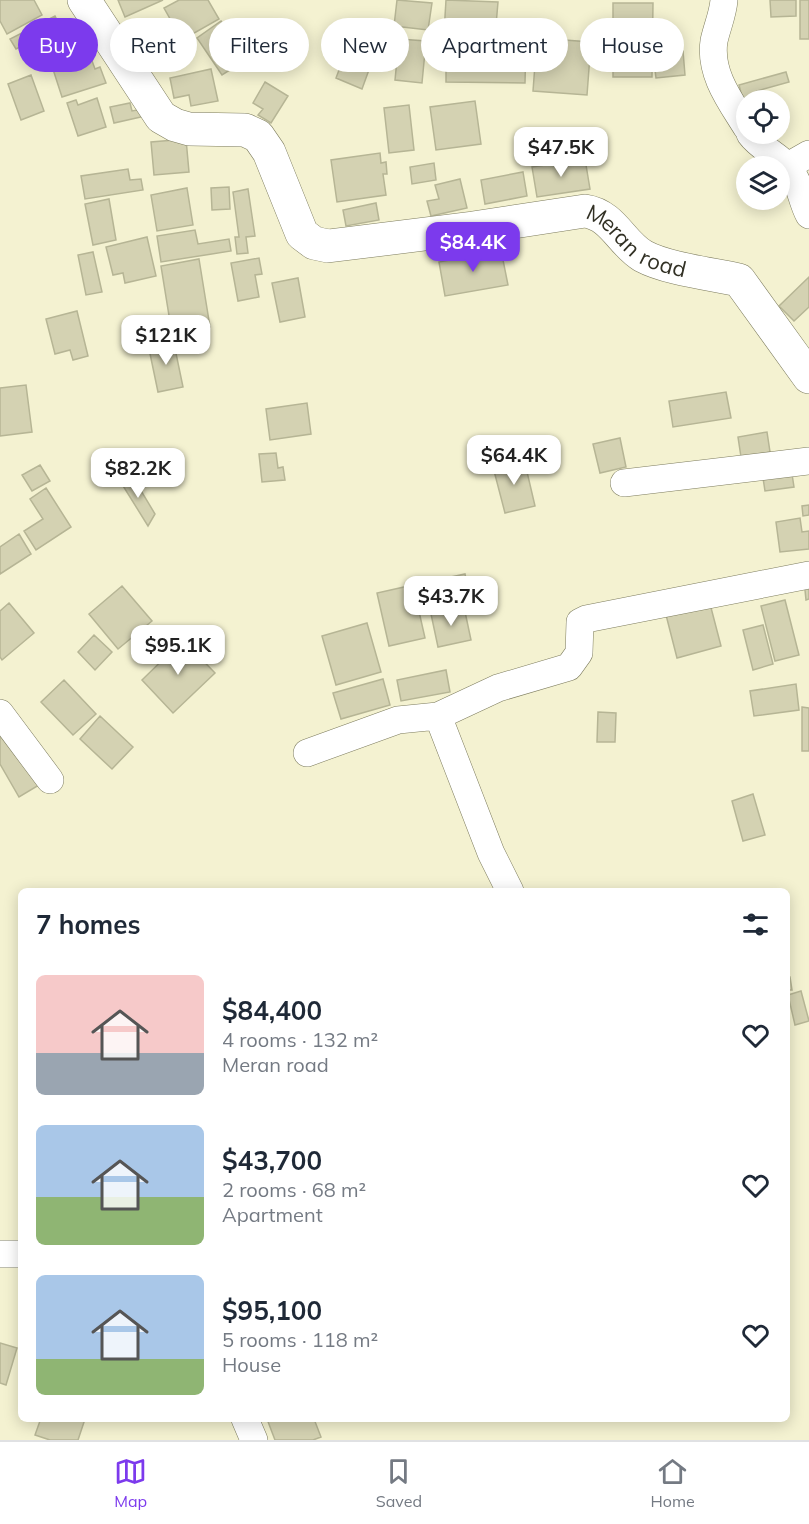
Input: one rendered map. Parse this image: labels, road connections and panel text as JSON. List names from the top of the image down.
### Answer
{
  "streets": {
    "street": ["Meran road"]
  },
  "page": {
    "chip": [
      "Buy",
      "Rent",
      "Filters",
      "New",
      "Apartment",
      "House"
    ],
    "price": [
      "$47.5K",
      "$84.4K",
      "$121K",
      "$64.4K",
      "$82.2K",
      "$43.7K",
      "$95.1K"
    ],
    "heading": "7 homes",
    "list": [
      {
        "name": "$84,400",
        "note": "4 rooms · 132 m² · Meran road"
      },
      {
        "name": "$43,700",
        "note": "2 rooms · 68 m² · Apartment"
      },
      {
        "name": "$95,100",
        "note": "5 rooms · 118 m² · House"
      }
    ],
    "tabs": ["Map", "Saved", "Home"]
  }
}
